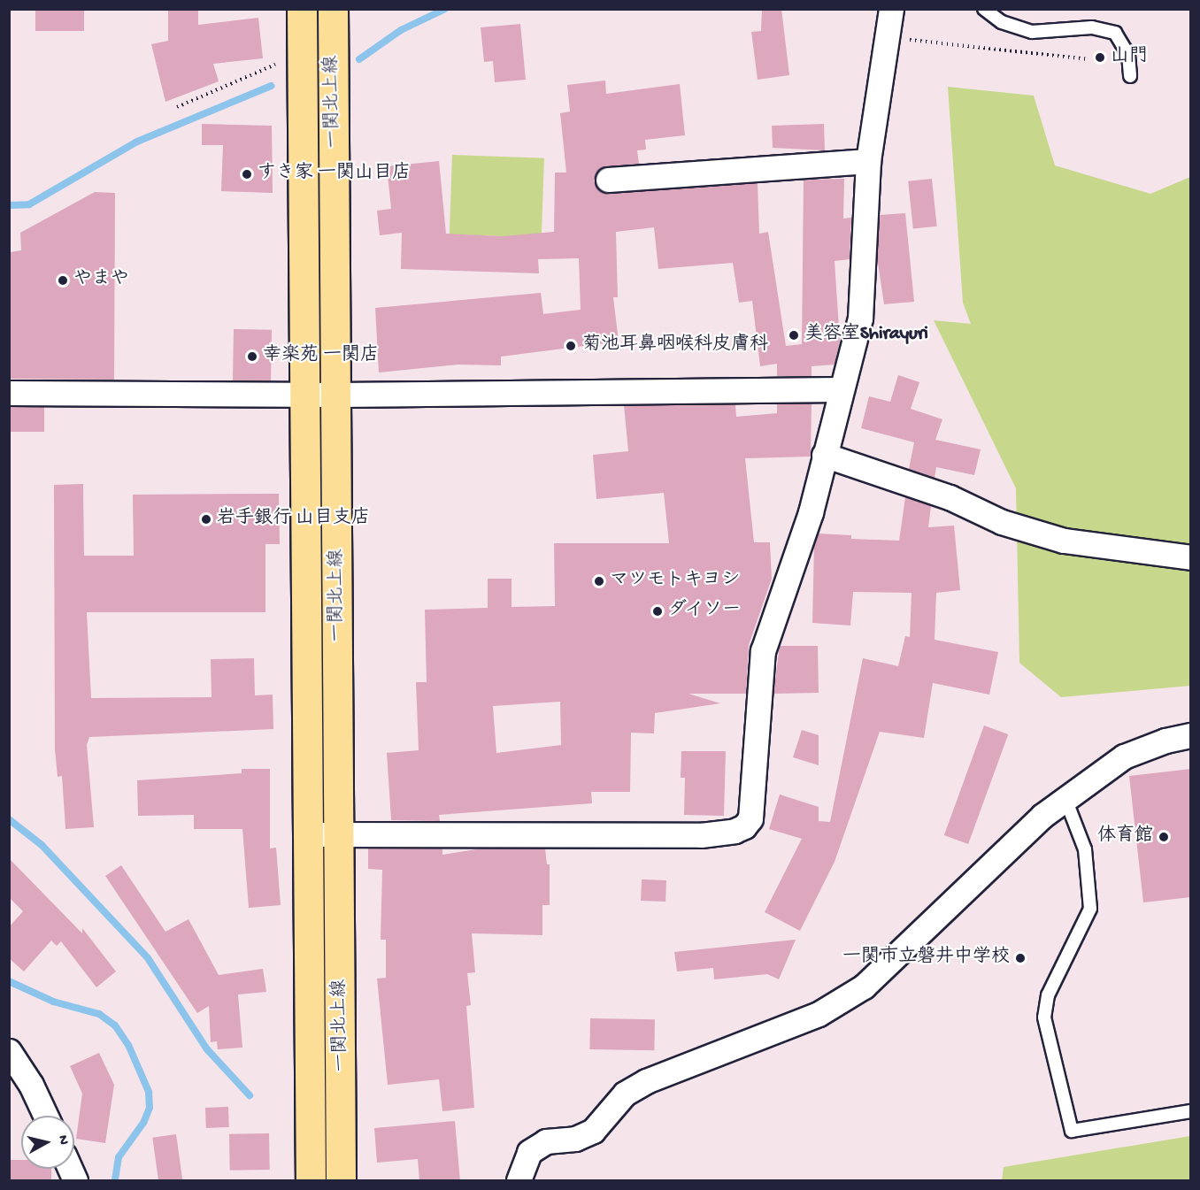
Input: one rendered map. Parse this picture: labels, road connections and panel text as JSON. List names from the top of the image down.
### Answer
{
  "streets": {
    "main road": ["一関北上線"]
  },
  "places": [
    "山門",
    "すき家 一関山目店",
    "やまや",
    "美容室Shirayuri",
    "菊池耳鼻咽喉科皮膚科",
    "幸楽苑 一関店",
    "岩手銀行 山目支店",
    "マツモトキヨシ",
    "ダイソー",
    "体育館",
    "一関市立磐井中学校"
  ],
  "north": "right"
}
